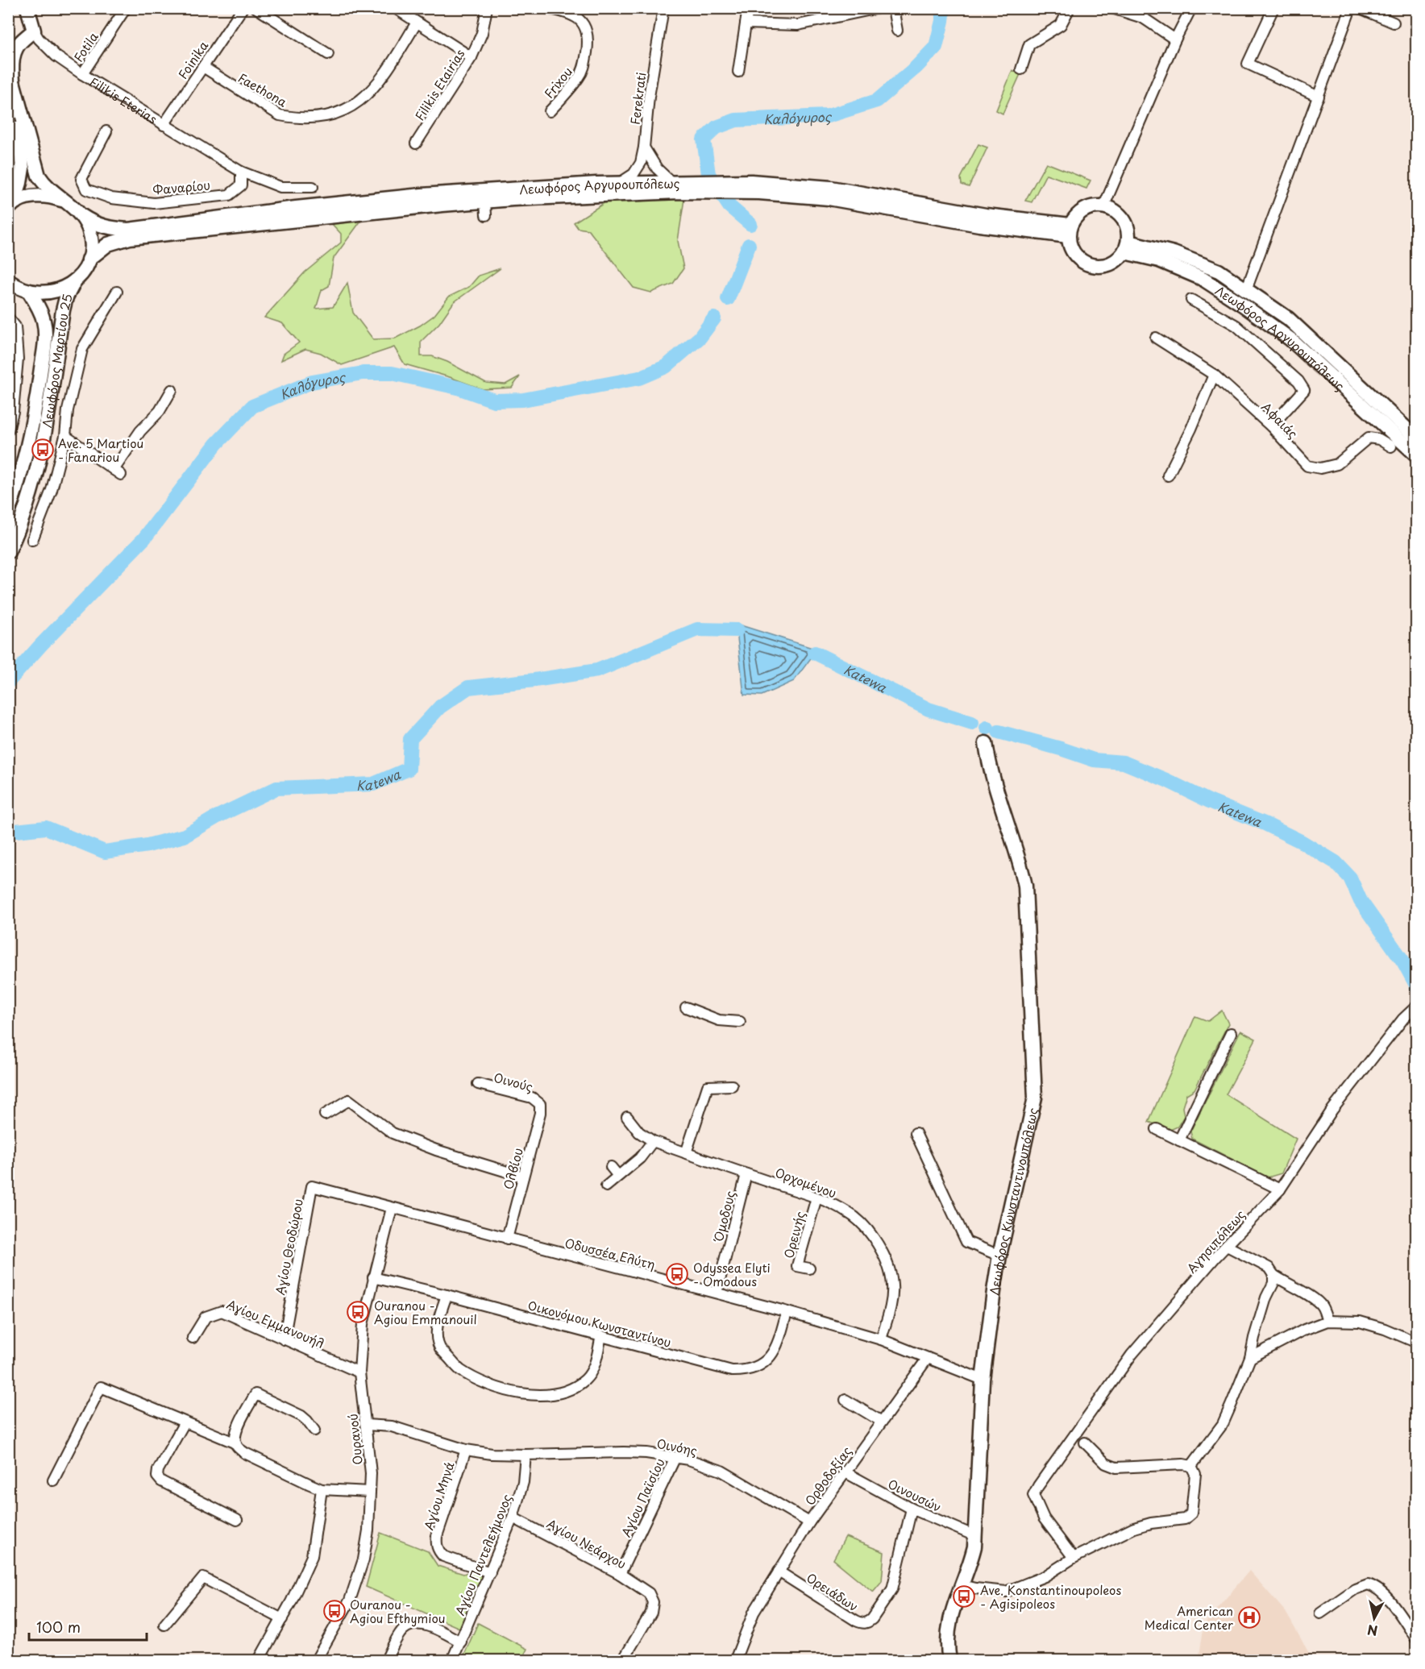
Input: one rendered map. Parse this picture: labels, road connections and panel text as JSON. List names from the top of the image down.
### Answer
{
  "streets": {
    "main road": [
      "Filikis Eterias",
      "Λεωφόρος Αργυρουπόλεως",
      "Λεωφόρος Μαρτίου 25",
      "Λεωφόρος Κωνσταντινουπόλεως"
    ],
    "street": [
      "Fotila",
      "Foinika",
      "Frixou",
      "Filikis Etairias",
      "Faethona",
      "Ferekrati",
      "Φαναρίου",
      "Αφαιάς",
      "Οινούς",
      "Ολβίου",
      "Ορχομένου",
      "Όμοδους",
      "Ορεινής",
      "Αγησιπόλεως",
      "Αγίου Θεοδώρου",
      "Οδυσσέα Ελύτη",
      "Αγίου Εμμανουήλ",
      "Οικονόμου Κωνσταντίνου",
      "Ουρανού",
      "Οινόης",
      "Ορθοδοξίας",
      "Οινουσών",
      "Αγίου Μηνά",
      "Αγίου Παϊσίου",
      "Αγίου Νεάρχου",
      "Αγίου Παντελεήμονος",
      "Ορειάδων"
    ]
  },
  "crossings": [
    ["Fotila", "Filikis Eterias"],
    ["Foinika", "Faethona"],
    ["Foinika", "Filikis Eterias"],
    ["Ferekrati", "Λεωφόρος Αργυρουπόλεως"],
    ["Filikis Eterias", "Φαναρίου"],
    ["Οινούς", "Ολβίου"],
    ["Ολβίου", "Οδυσσέα Ελύτη"],
    ["Ορχομένου", "Όμοδους"],
    ["Ορχομένου", "Ορεινής"],
    ["Ορχομένου", "Οδυσσέα Ελύτη"],
    ["Λεωφόρος Κωνσταντινουπόλεως", "Οδυσσέα Ελύτη"],
    ["Λεωφόρος Κωνσταντινουπόλεως", "Οινουσών"],
    ["Όμοδους", "Οδυσσέα Ελύτη"],
    ["Αγίου Θεοδώρου", "Οδυσσέα Ελύτη"],
    ["Αγίου Θεοδώρου", "Αγίου Εμμανουήλ"],
    ["Οδυσσέα Ελύτη", "Οικονόμου Κωνσταντίνου"],
    ["Οδυσσέα Ελύτη", "Ουρανού"],
    ["Οδυσσέα Ελύτη", "Ορθοδοξίας"],
    ["Αγίου Εμμανουήλ", "Ουρανού"],
    ["Οικονόμου Κωνσταντίνου", "Ουρανού"],
    ["Ουρανού", "Οινόης"],
    ["Οινόης", "Ορθοδοξίας"],
    ["Οινόης", "Αγίου Μηνά"],
    ["Οινόης", "Αγίου Παϊσίου"],
    ["Οινόης", "Αγίου Παντελεήμονος"],
    ["Ορθοδοξίας", "Οινουσών"],
    ["Ορθοδοξίας", "Ορειάδων"],
    ["Οινουσών", "Ορειάδων"],
    ["Αγίου Μηνά", "Αγίου Παντελεήμονος"],
    ["Αγίου Παϊσίου", "Αγίου Νεάρχου"],
    ["Αγίου Νεάρχου", "Αγίου Παντελεήμονος"]
  ],
  "water": ["Καλόγυρος", "Katewa"],
  "places": {
    "bus stop": [
      "Ave. 5 Martiou - Fanariou",
      "Odyssea Elyti - Omodous",
      "Ouranou - Agiou Emmanouil",
      "Ave. Konstantinoupoleos - Agisipoleos",
      "Ouranou - Agiou Efthymiou"
    ],
    "hospital": ["American Medical Center"]
  },
  "scale_bar": "100 m",
  "north": "bottom"
}
